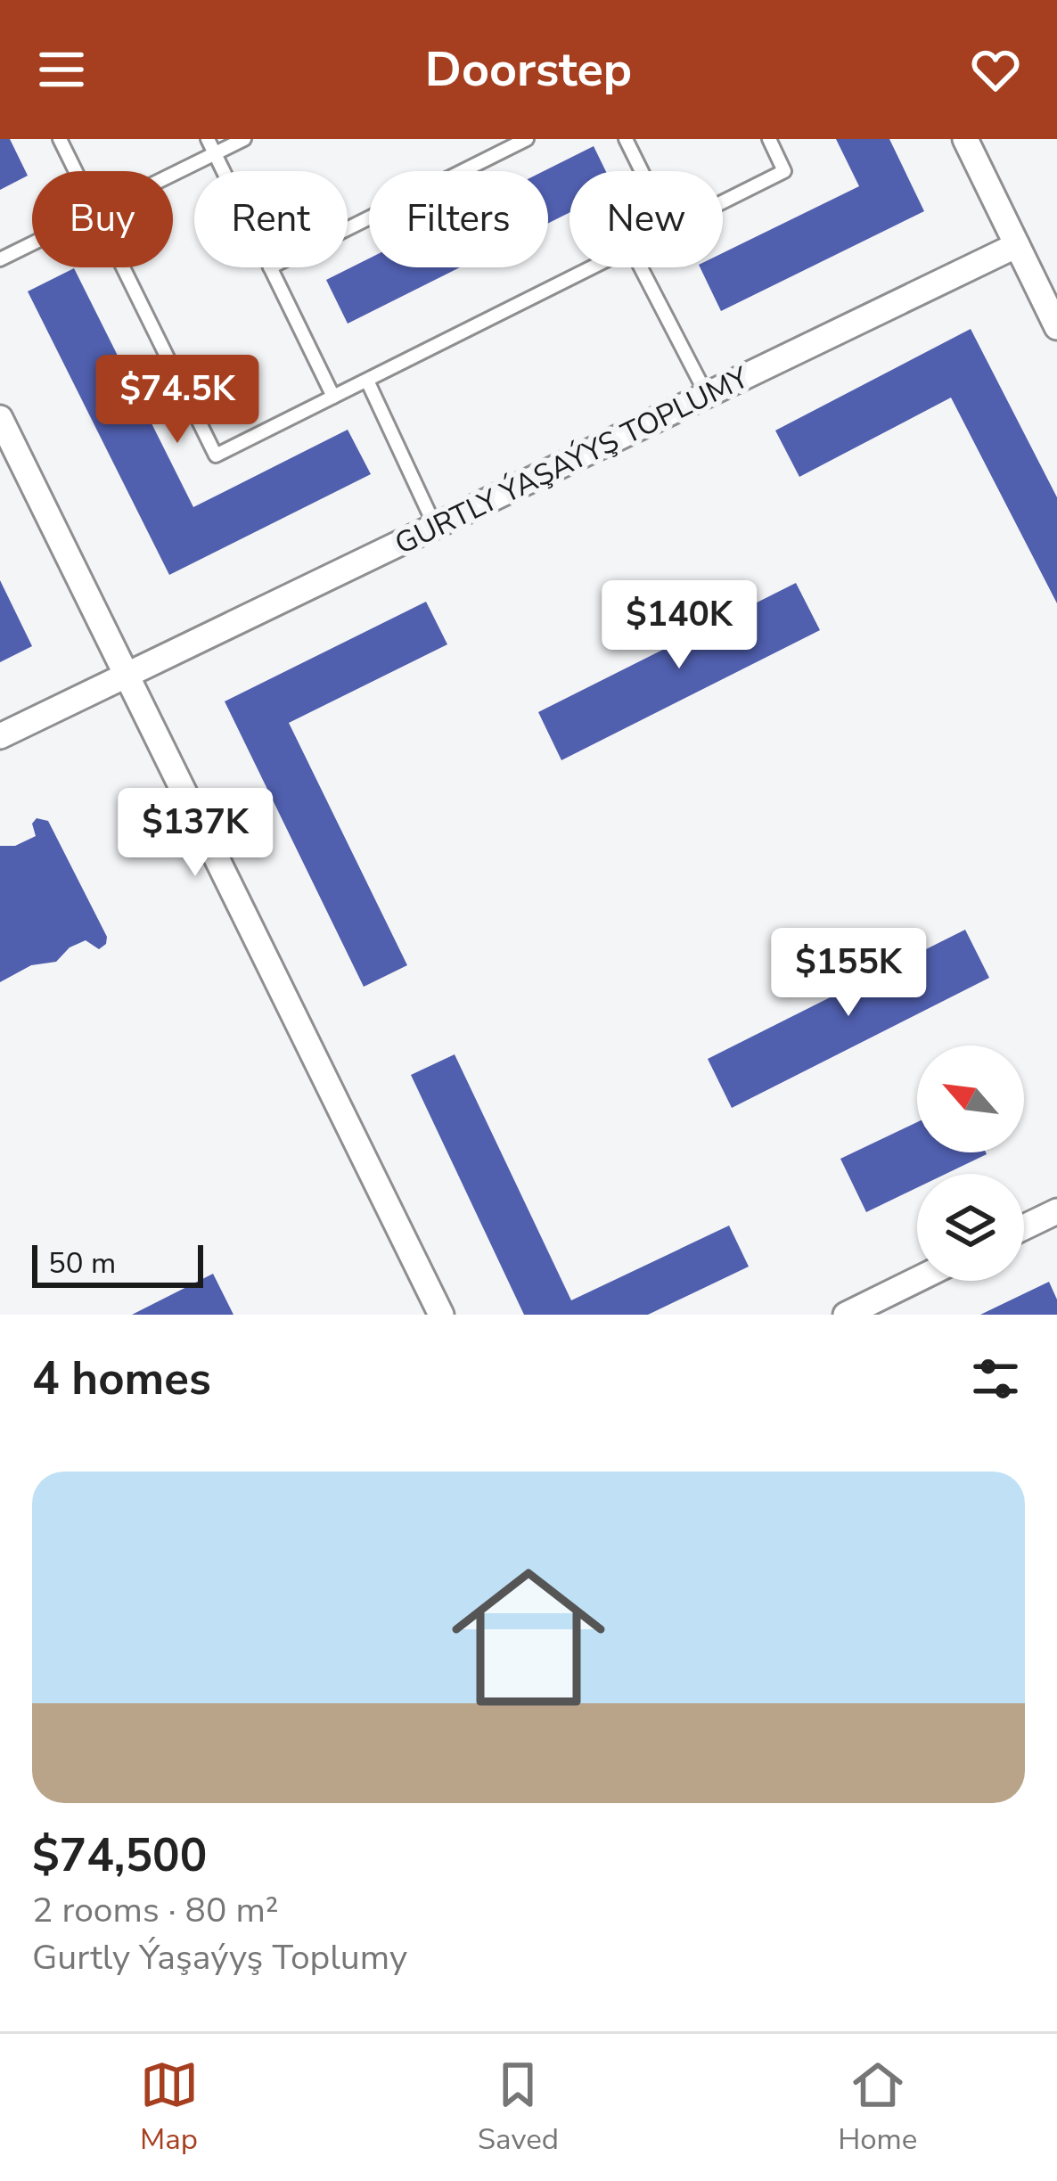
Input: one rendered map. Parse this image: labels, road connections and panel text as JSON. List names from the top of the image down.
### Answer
{
  "streets": {
    "street": ["GURTLY ÝAŞAÝYŞ TOPLUMY"]
  },
  "scale_bar": "50 m",
  "north": "top left",
  "page": {
    "header": "Doorstep",
    "chip": [
      "Buy",
      "Rent",
      "Filters",
      "New"
    ],
    "price": [
      "$74.5K",
      "$140K",
      "$137K",
      "$155K"
    ],
    "scale": "50 m",
    "heading": "4 homes",
    "list": [
      {
        "name": "$74,500",
        "note": "2 rooms · 80 m² · Gurtly Ýaşaýyş Toplumy"
      }
    ],
    "tabs": ["Map", "Saved", "Home"]
  }
}
